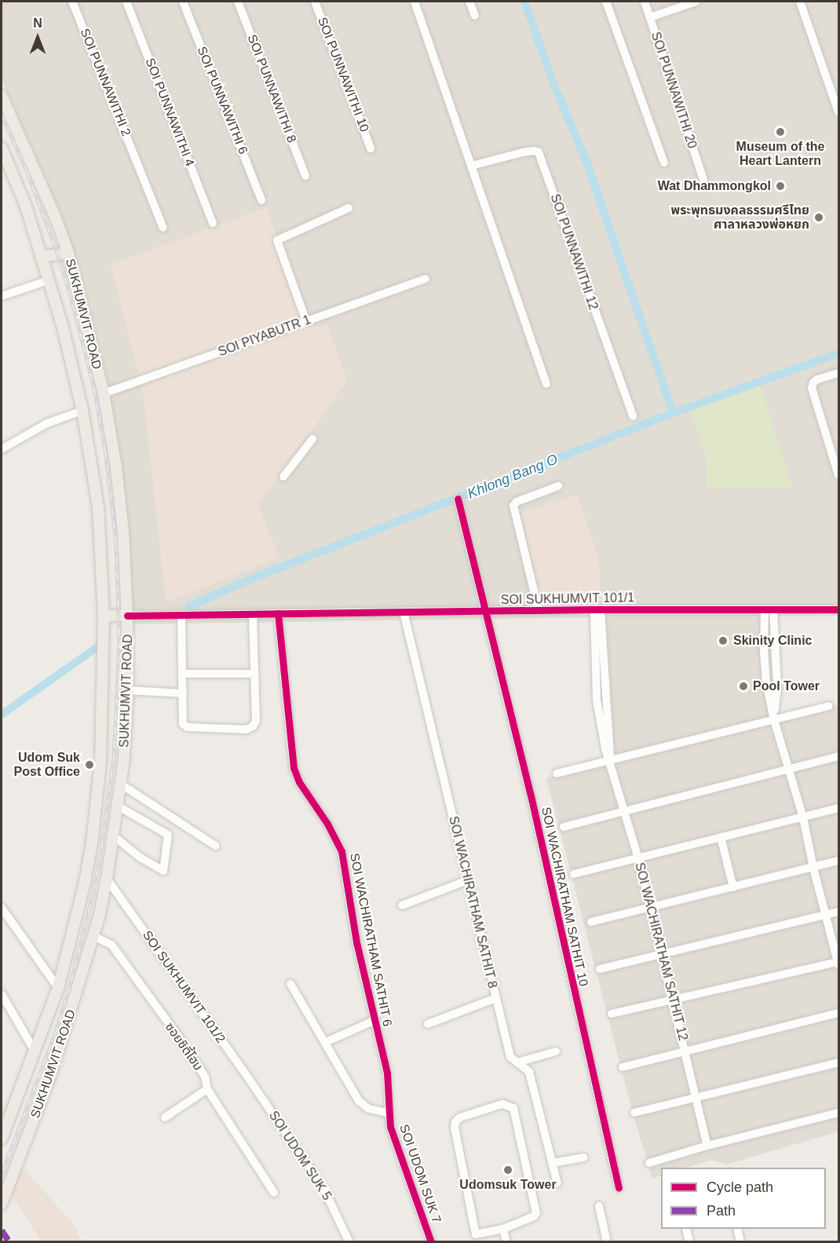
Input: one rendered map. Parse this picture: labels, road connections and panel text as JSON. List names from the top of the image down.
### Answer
{
  "streets": {
    "main road": ["SUKHUMVIT ROAD"],
    "street": [
      "SOI PUNNAWITHI 10",
      "SOI PUNNAWITHI 2",
      "SOI PUNNAWITHI 8",
      "SOI PUNNAWITHI 20",
      "SOI PUNNAWITHI 6",
      "SOI PUNNAWITHI 4",
      "SOI PUNNAWITHI 12",
      "SOI PIYABUTR 1",
      "SOI SUKHUMVIT 101/1",
      "SOI WACHIRATHAM SATHIT 10",
      "SOI WACHIRATHAM SATHIT 8",
      "SOI WACHIRATHAM SATHIT 6",
      "SOI WACHIRATHAM SATHIT 12",
      "SOI SUKHUMVIT 101/2",
      "ซอยซิตี้โฮม",
      "SOI UDOM SUK 5",
      "SOI UDOM SUK 7"
    ]
  },
  "crossings": [
    ["SUKHUMVIT ROAD", "SOI PIYABUTR 1"],
    ["SUKHUMVIT ROAD", "SOI SUKHUMVIT 101/1"],
    ["SUKHUMVIT ROAD", "SOI SUKHUMVIT 101/2"],
    ["SUKHUMVIT ROAD", "ซอยซิตี้โฮม"],
    ["SOI SUKHUMVIT 101/1", "SOI WACHIRATHAM SATHIT 10"],
    ["SOI SUKHUMVIT 101/1", "SOI WACHIRATHAM SATHIT 8"],
    ["SOI SUKHUMVIT 101/1", "SOI WACHIRATHAM SATHIT 6"],
    ["SOI SUKHUMVIT 101/1", "SOI WACHIRATHAM SATHIT 12"],
    ["SOI WACHIRATHAM SATHIT 6", "SOI UDOM SUK 7"],
    ["SOI SUKHUMVIT 101/2", "SOI UDOM SUK 5"]
  ],
  "water": ["Khlong Bang O"],
  "places": [
    "Museum of the Heart Lantern",
    "Wat Dhammongkol",
    "พระพุทธมงคลธรรมศรีไทย ศาลาหลวงพ่อหยก",
    "Skinity Clinic",
    "Pool Tower",
    "Udom Suk Post Office",
    "Udomsuk Tower"
  ],
  "legend": ["Cycle path", "Path"],
  "north": "top"
}
